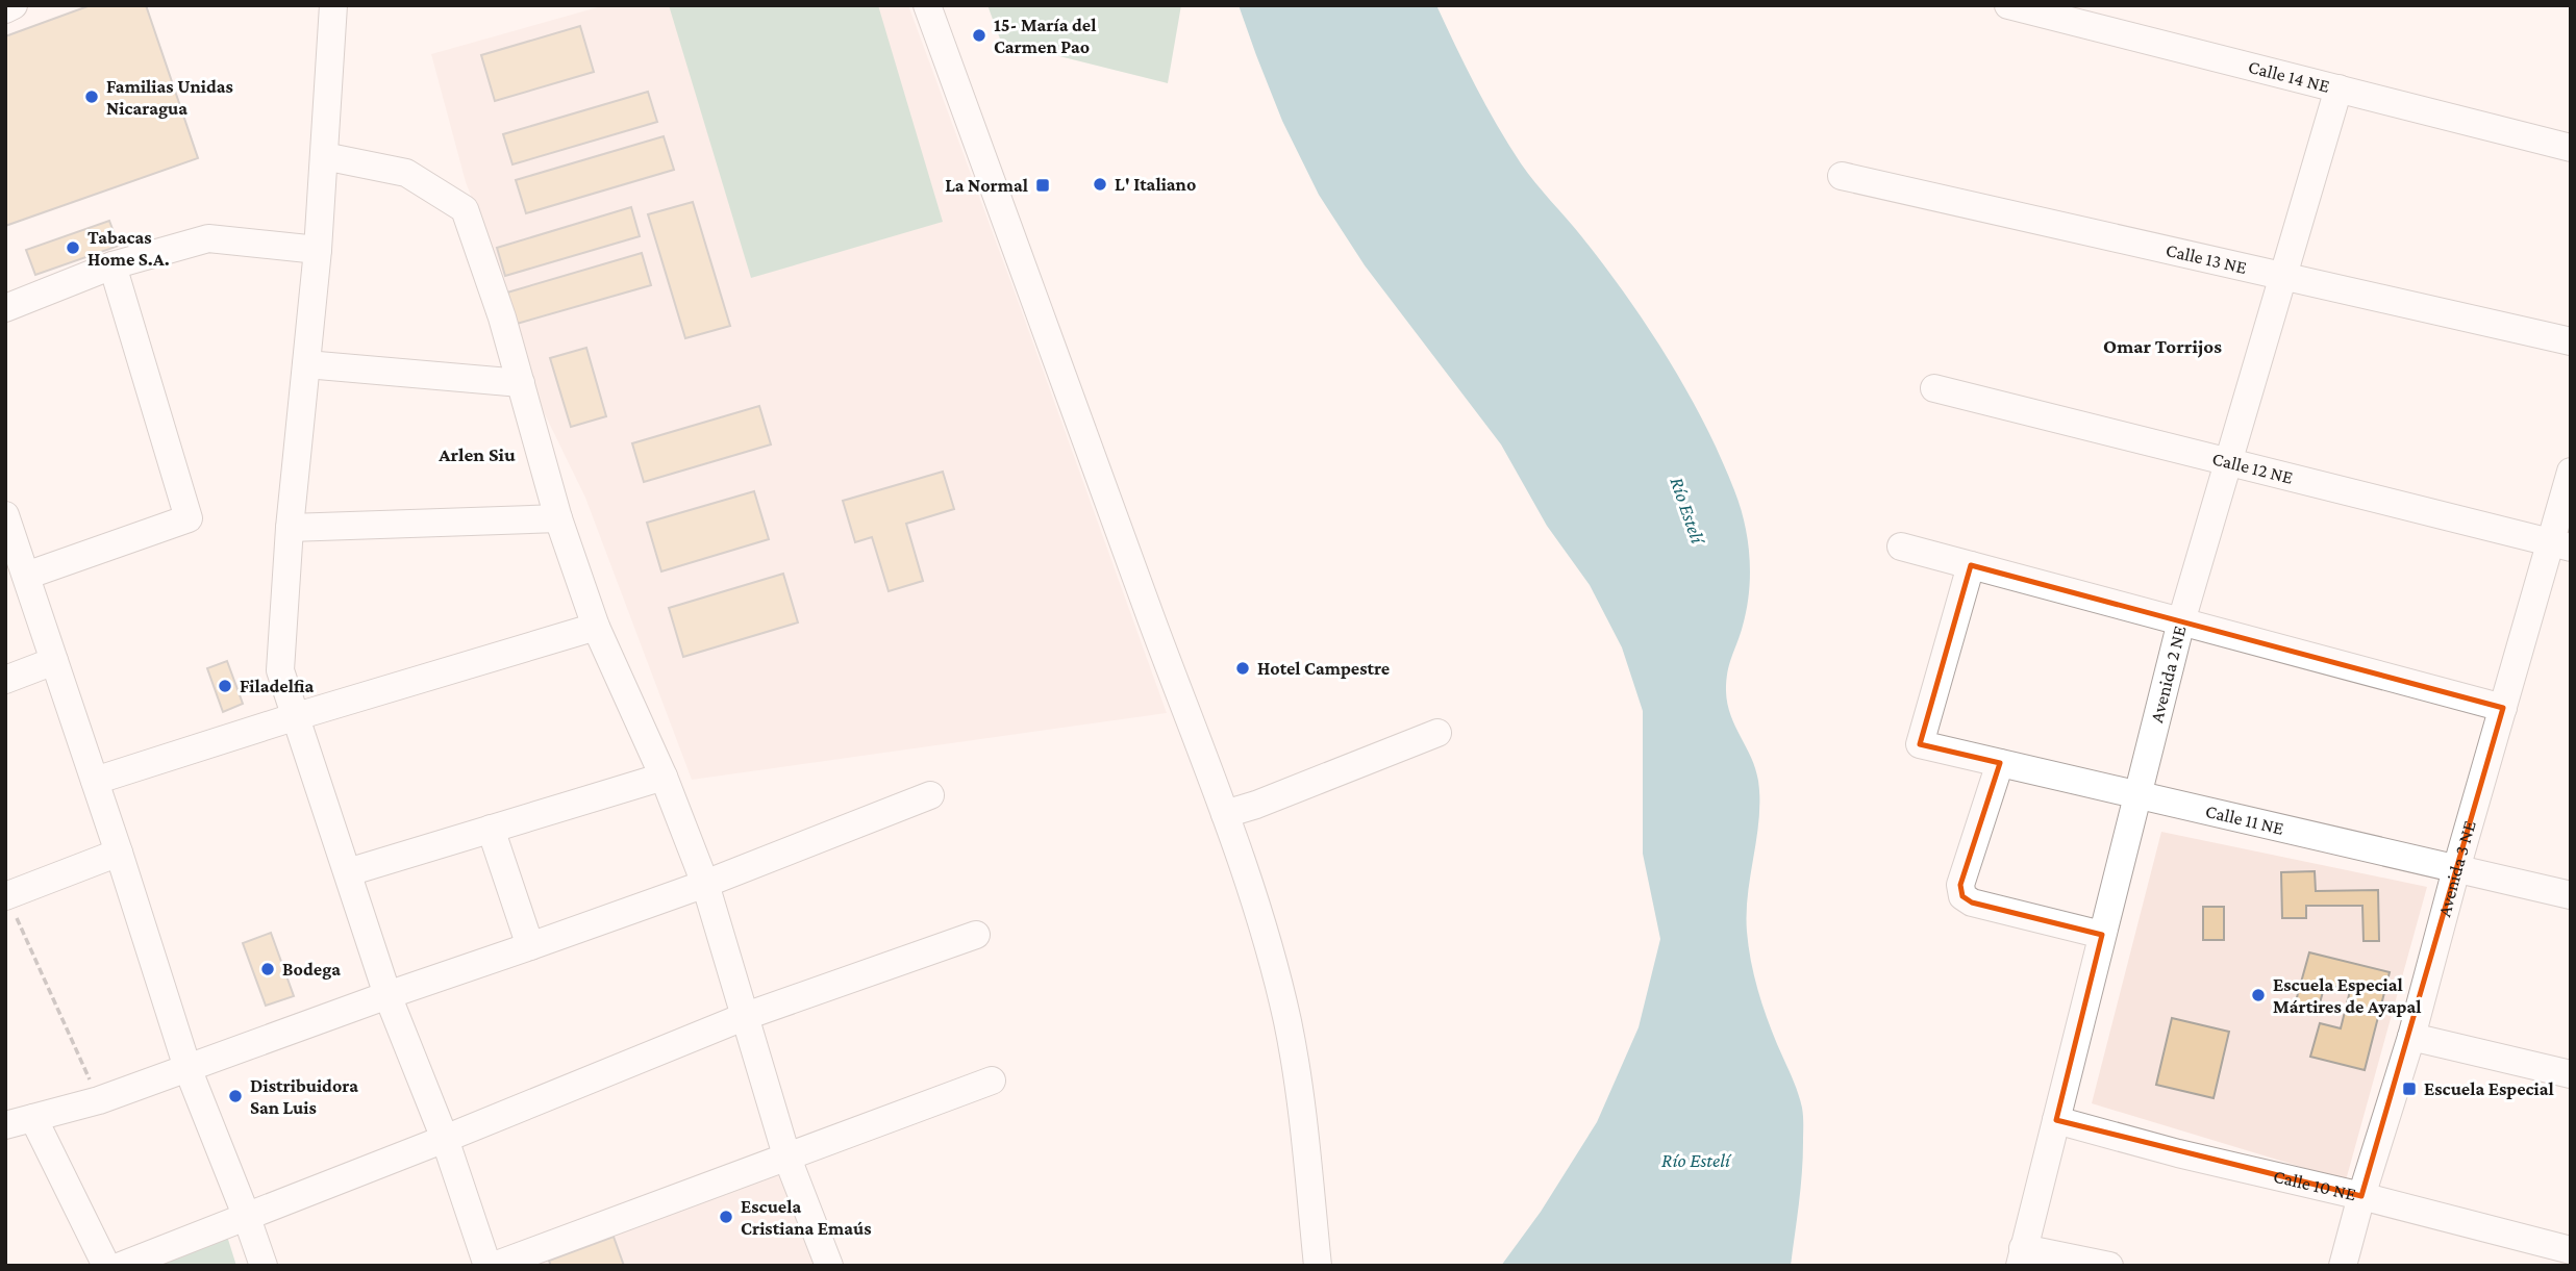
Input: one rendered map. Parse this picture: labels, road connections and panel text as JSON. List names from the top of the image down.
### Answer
{
  "streets": {
    "street": [
      "Calle 14 NE",
      "Calle 13 NE",
      "Calle 12 NE",
      "Avenida 2 NE",
      "Calle 11 NE",
      "Avenida 3 NE",
      "Calle 10 NE"
    ]
  },
  "crossings": [
    ["Calle 14 NE", "Avenida 2 NE"],
    ["Calle 13 NE", "Avenida 2 NE"],
    ["Calle 12 NE", "Avenida 2 NE"],
    ["Calle 12 NE", "Avenida 3 NE"],
    ["Avenida 2 NE", "Calle 11 NE"],
    ["Avenida 2 NE", "Calle 10 NE"],
    ["Calle 11 NE", "Avenida 3 NE"],
    ["Avenida 3 NE", "Calle 10 NE"]
  ],
  "districts": ["Omar Torrijos", "Arlen Siu"],
  "water": ["Río Estelí"],
  "places": {
    "other": [
      "15- María del Carmen Pao",
      "Familias Unidas Nicaragua",
      "L' Italiano",
      "Tabacas Home S.A.",
      "Hotel Campestre",
      "Filadelfia",
      "Bodega",
      "Escuela Especial Mártires de Ayapal",
      "Distribuidora San Luis",
      "Escuela Cristiana Emaús"
    ],
    "transit": ["La Normal", "Escuela Especial"]
  }
}
